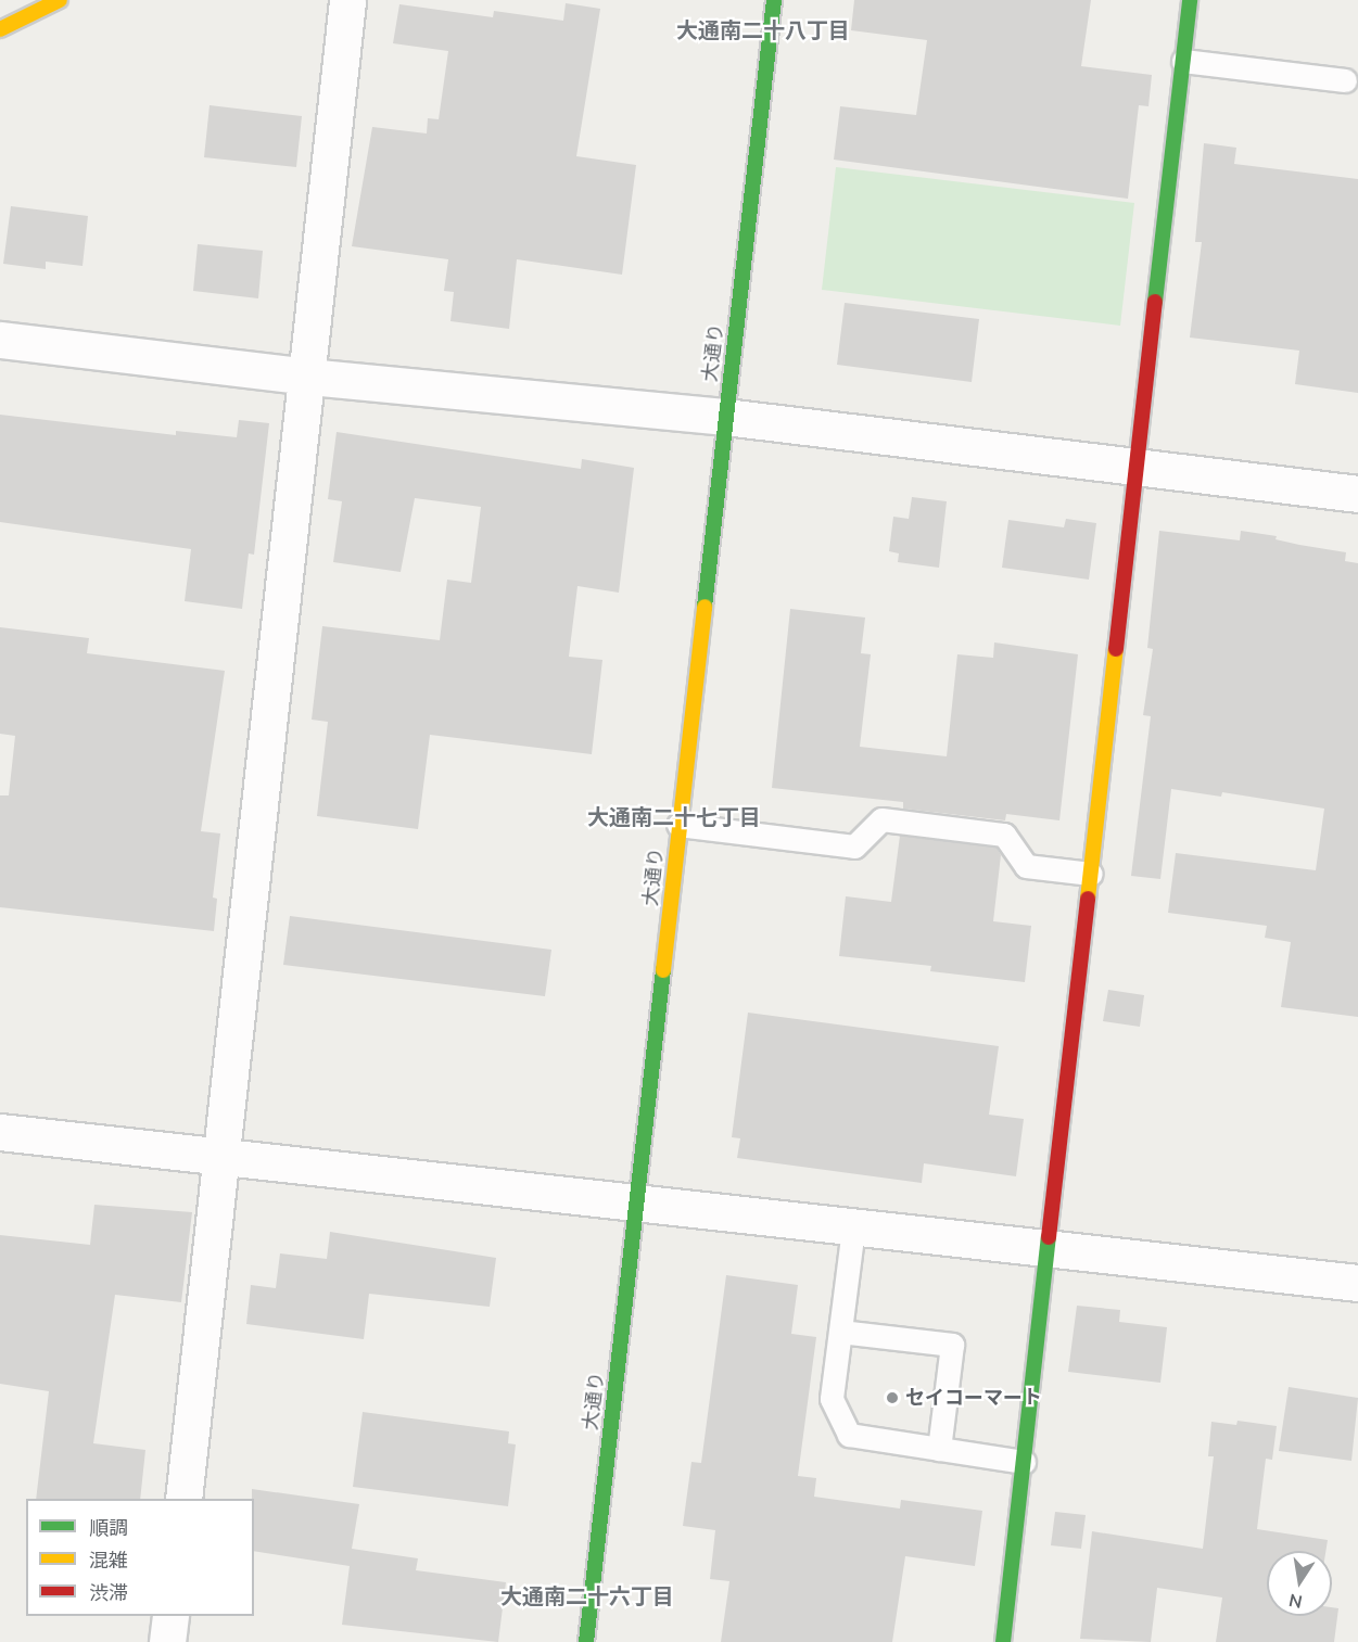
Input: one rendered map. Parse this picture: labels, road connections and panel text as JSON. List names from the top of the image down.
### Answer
{
  "streets": {
    "main road": ["大通り"]
  },
  "districts": ["大通南二十八丁目", "大通南二十七丁目", "大通南二十六丁目"],
  "places": ["セイコーマート"],
  "legend": ["順調", "混雑", "渋滞"],
  "north": "bottom"
}
